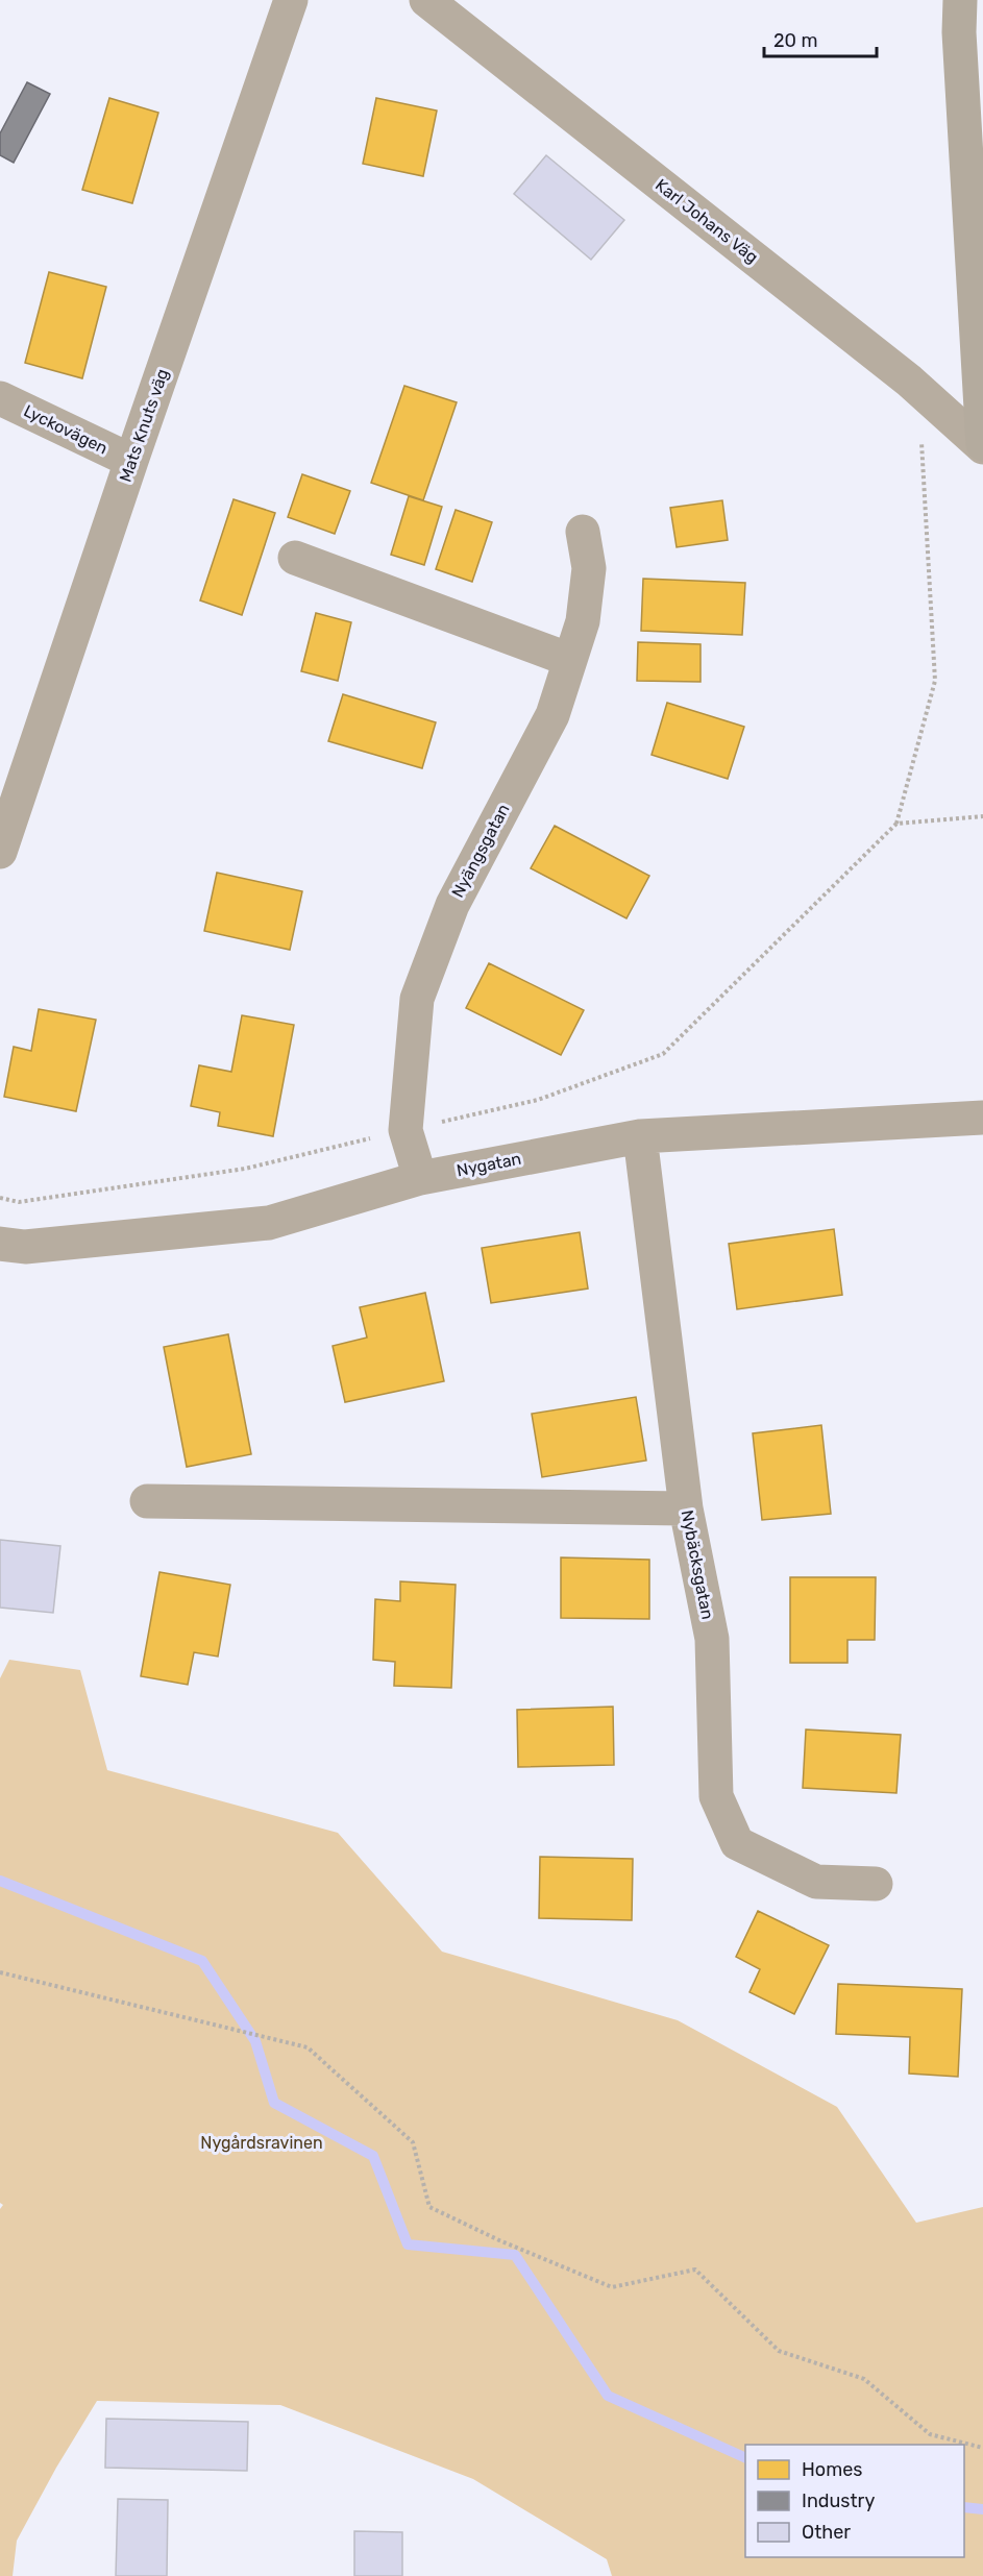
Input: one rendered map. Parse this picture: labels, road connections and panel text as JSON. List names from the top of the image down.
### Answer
{
  "streets": {
    "street": [
      "Karl Johans Väg",
      "Mats Knuts väg",
      "Lyckovägen",
      "Nyängsgatan",
      "Nygatan",
      "Nybäcksgatan"
    ]
  },
  "crossings": [
    ["Mats Knuts väg", "Lyckovägen"],
    ["Nyängsgatan", "Nygatan"],
    ["Nygatan", "Nybäcksgatan"]
  ],
  "parks": ["Nygårdsravinen"],
  "legend": ["Homes", "Industry", "Other"],
  "scale_bar": "20 m"
}
